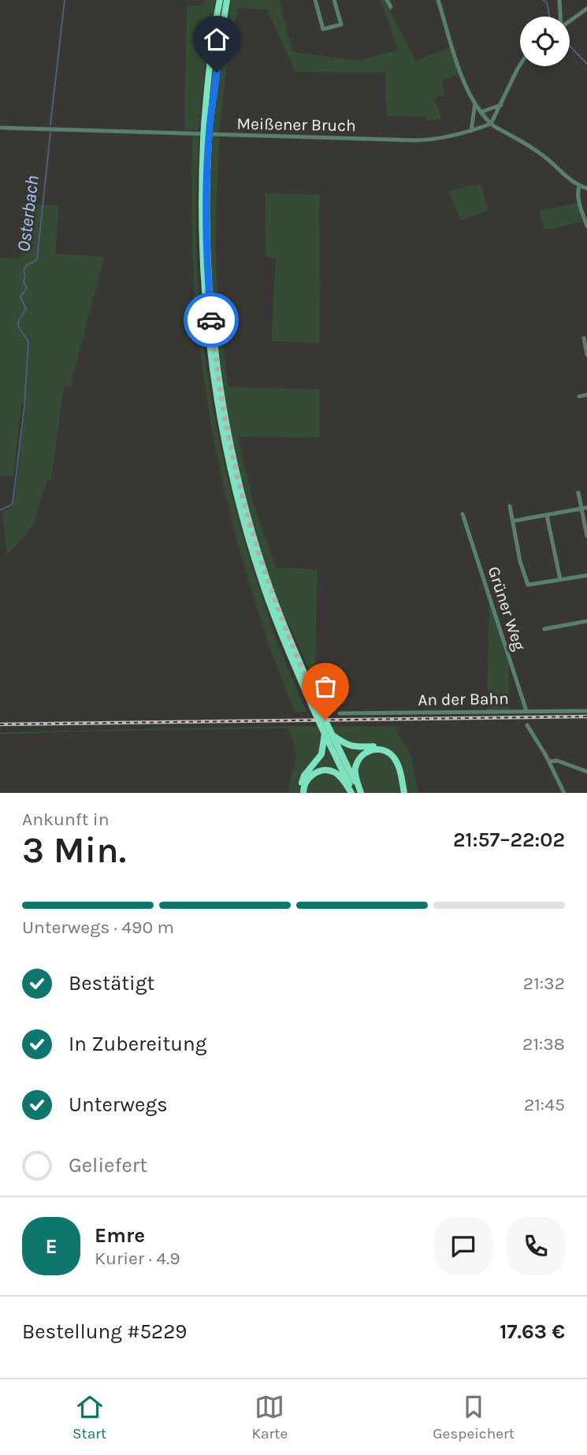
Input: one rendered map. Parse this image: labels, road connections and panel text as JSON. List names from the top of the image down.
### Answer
{
  "streets": {
    "street": ["Meißener Bruch", "Grüner Weg", "An der Bahn"]
  },
  "crossings": [
    ["Grüner Weg", "An der Bahn"]
  ],
  "water": ["Osterbach"],
  "page": {
    "heading": ["3 Min.", "Ankunft in", "21:57–22:02"],
    "panel": [
      "Emre",
      "Kurier · 4.9",
      "Bestellung #5229",
      "17.63 €"
    ],
    "bar": "Unterwegs · 490 m",
    "list": [
      ["Bestätigt", "21:32"],
      ["In Zubereitung", "21:38"],
      ["Unterwegs", "21:45"],
      "Geliefert"
    ],
    "round": "E",
    "tabs": ["Start", "Karte", "Gespeichert"]
  }
}
